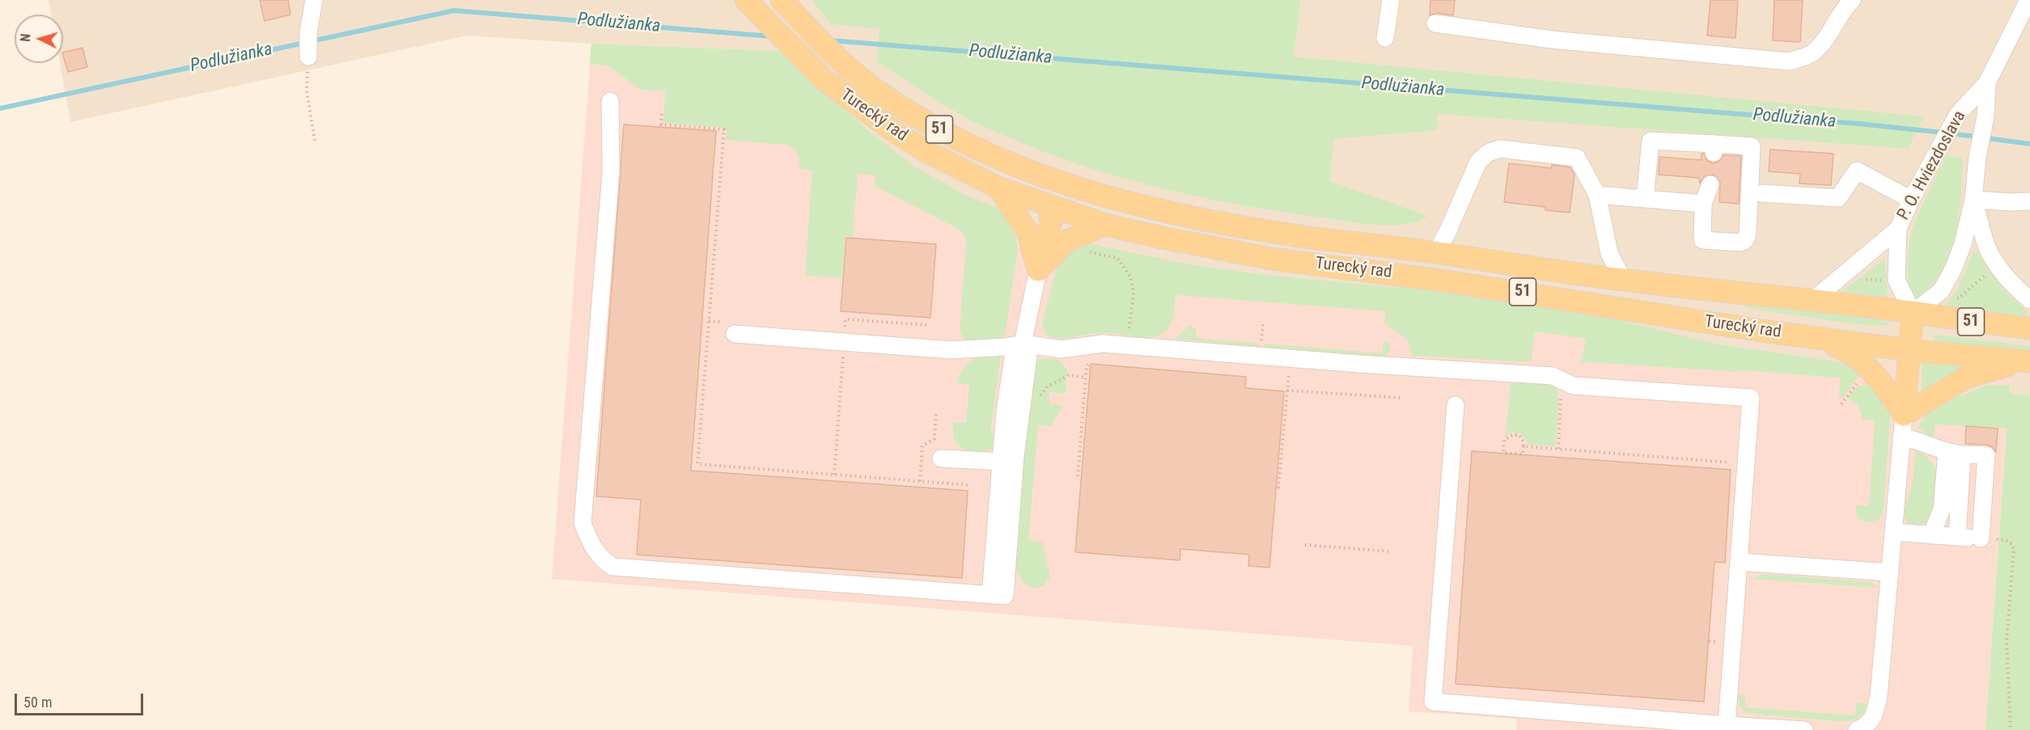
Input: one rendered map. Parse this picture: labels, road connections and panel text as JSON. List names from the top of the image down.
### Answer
{
  "streets": {
    "main road": ["Turecký rad", "51"],
    "street": ["P. O. Hviezdoslava"]
  },
  "crossings": [
    ["Turecký rad", "P. O. Hviezdoslava"]
  ],
  "water": ["Podlužianka"],
  "scale_bar": "50 m",
  "north": "left"
}
